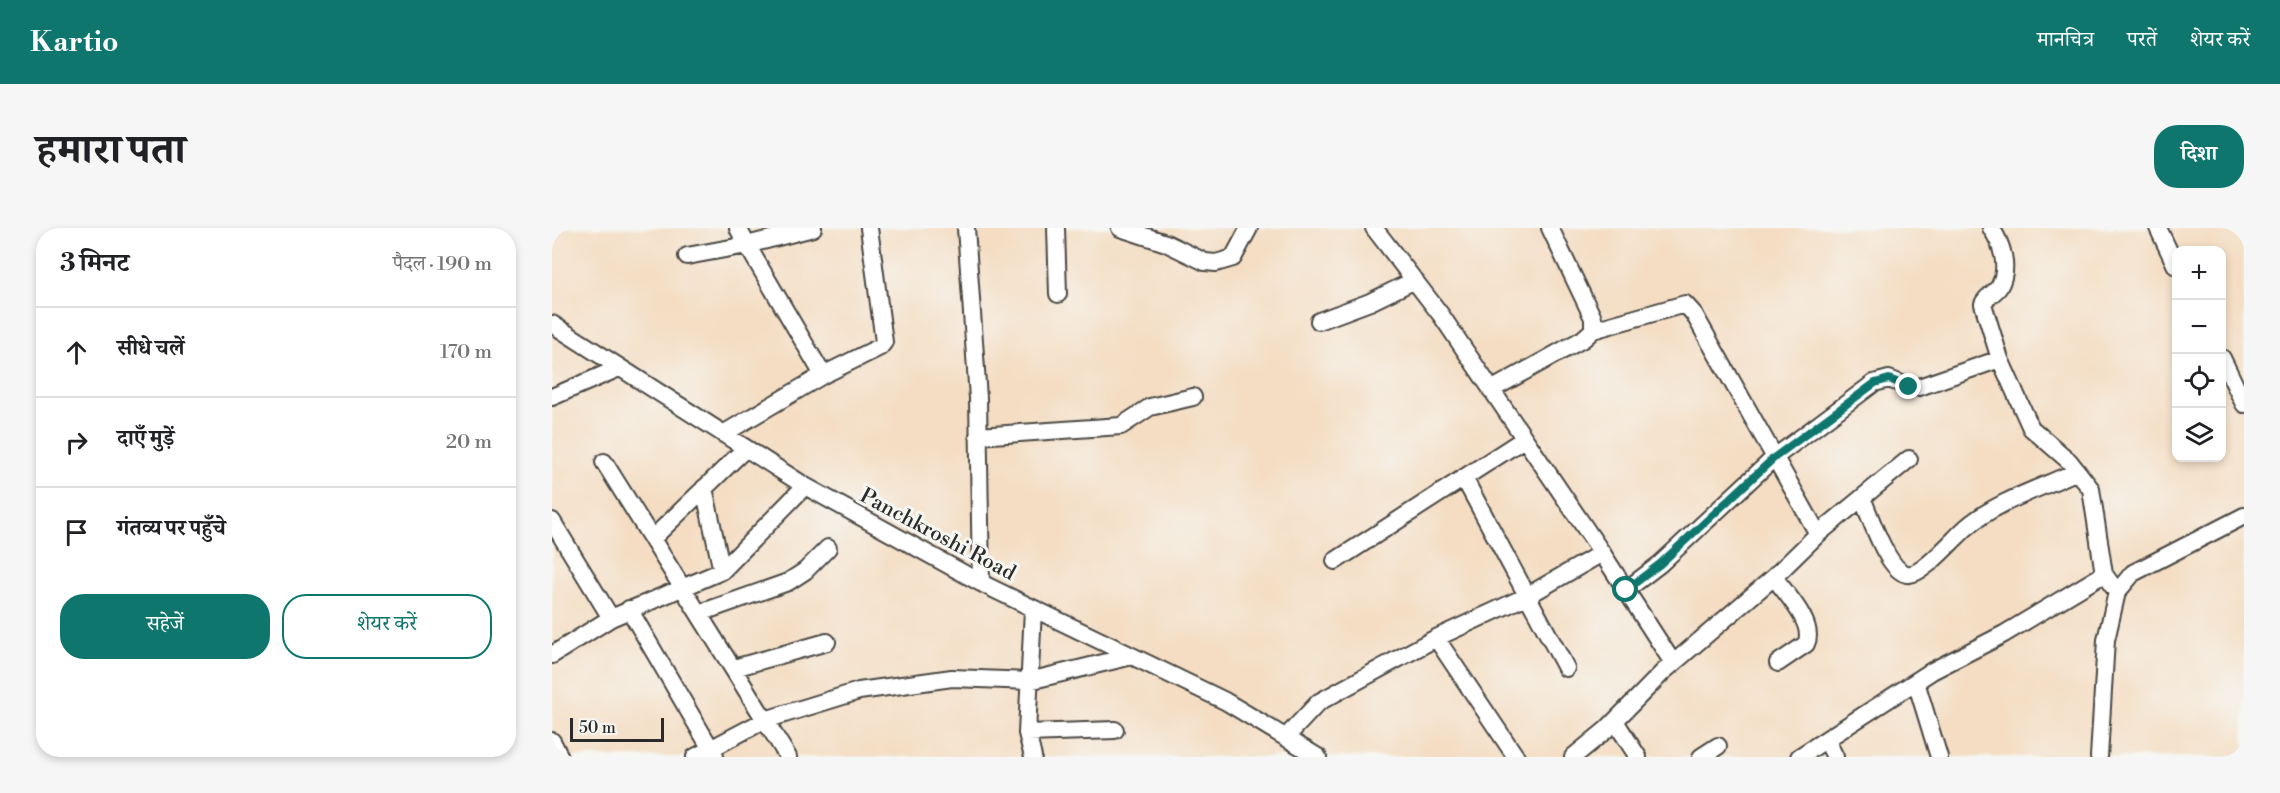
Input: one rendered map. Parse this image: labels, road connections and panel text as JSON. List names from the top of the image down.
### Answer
{
  "streets": {
    "street": ["Panchkroshi Road"]
  },
  "scale_bar": "50 m",
  "page": {
    "header": "Kartio",
    "nav": ["मानचित्र", "परतें", "शेयर करें"],
    "title": "हमारा पता",
    "buttons": [
      "दिशा",
      ["सहेजें", "शेयर करें"]
    ],
    "heading": ["3 मिनट", "पैदल · 190 m"],
    "map_buttons": ["+", "−"],
    "list": [
      ["सीधे चलें", "170 m"],
      ["दाएँ मुड़ें", "20 m"],
      "गंतव्य पर पहुँचे"
    ],
    "scale": "50 m"
  }
}
